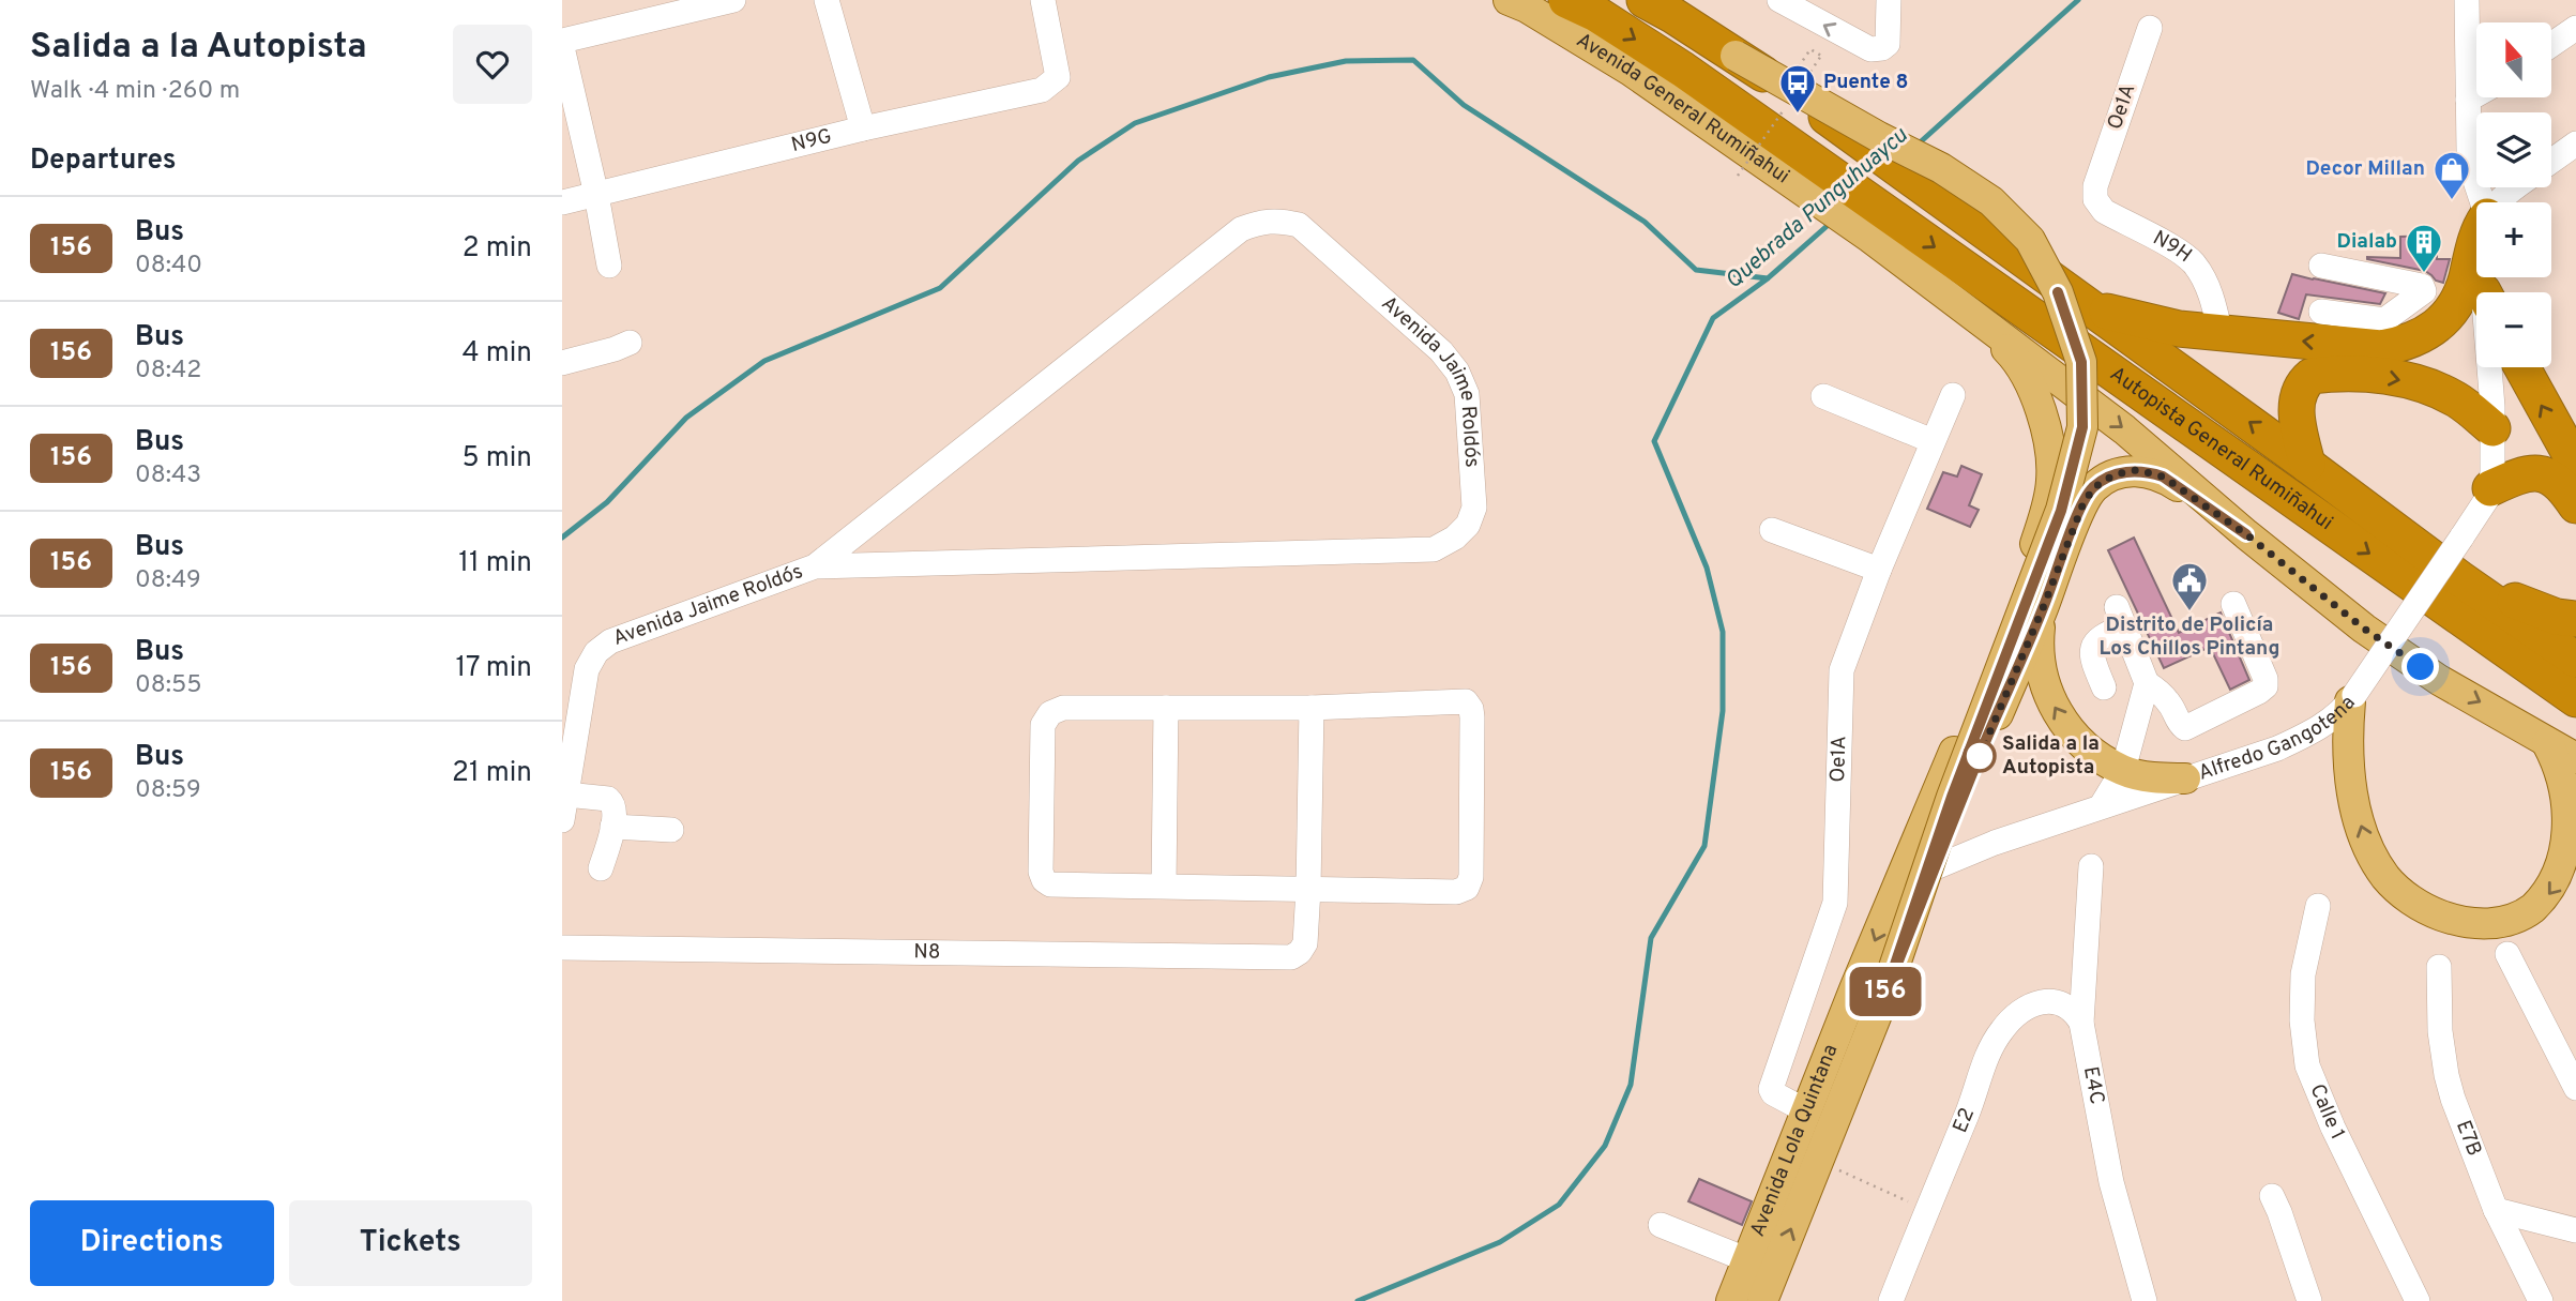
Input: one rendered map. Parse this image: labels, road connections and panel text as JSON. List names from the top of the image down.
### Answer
{
  "streets": {
    "highway": ["Autopista General Rumiñahui"],
    "main road": ["Avenida General Rumiñahui", "Avenida Lola Quintana"],
    "street": [
      "Oe1A",
      "N9G",
      "N9H",
      "Avenida Jaime Roldós",
      "Alfredo Gangotena",
      "N8",
      "E4C",
      "Calle 1",
      "E2",
      "E7B"
    ]
  },
  "crossings": [
    ["Oe1A", "N9H"],
    ["Oe1A", "Avenida Lola Quintana"],
    ["Avenida General Rumiñahui", "Autopista General Rumiñahui"],
    ["Avenida General Rumiñahui", "Avenida Lola Quintana"],
    ["Autopista General Rumiñahui", "Avenida Lola Quintana"],
    ["Alfredo Gangotena", "Avenida Lola Quintana"],
    ["E4C", "E2"]
  ],
  "one_way": ["Avenida General Rumiñahui"],
  "water": ["Quebrada Punguhuaycu"],
  "places": {
    "bus stop": ["Puente 8"],
    "shop": ["Decor Millan"],
    "building": ["Dialab"],
    "public building": ["Distrito de Policía Los Chillos Pintang"],
    "other": ["Salida a la Autopista"]
  },
  "lines": ["bus line 156"],
  "north": "top",
  "page": {
    "heading": [
      ["Salida a la Autopista", "Walk · 4 min · 260 m"],
      "Departures"
    ],
    "on_map": "156",
    "map_buttons": ["+", "−"],
    "list": [
      {
        "mark": "156",
        "name": "Bus",
        "note": "08:40",
        "value": "2 min"
      },
      {
        "mark": "156",
        "name": "Bus",
        "note": "08:42",
        "value": "4 min"
      },
      {
        "mark": "156",
        "name": "Bus",
        "note": "08:43",
        "value": "5 min"
      },
      {
        "mark": "156",
        "name": "Bus",
        "note": "08:49",
        "value": "11 min"
      },
      {
        "mark": "156",
        "name": "Bus",
        "note": "08:55",
        "value": "17 min"
      },
      {
        "mark": "156",
        "name": "Bus",
        "note": "08:59",
        "value": "21 min"
      }
    ],
    "buttons": ["Directions", "Tickets"]
  }
}
